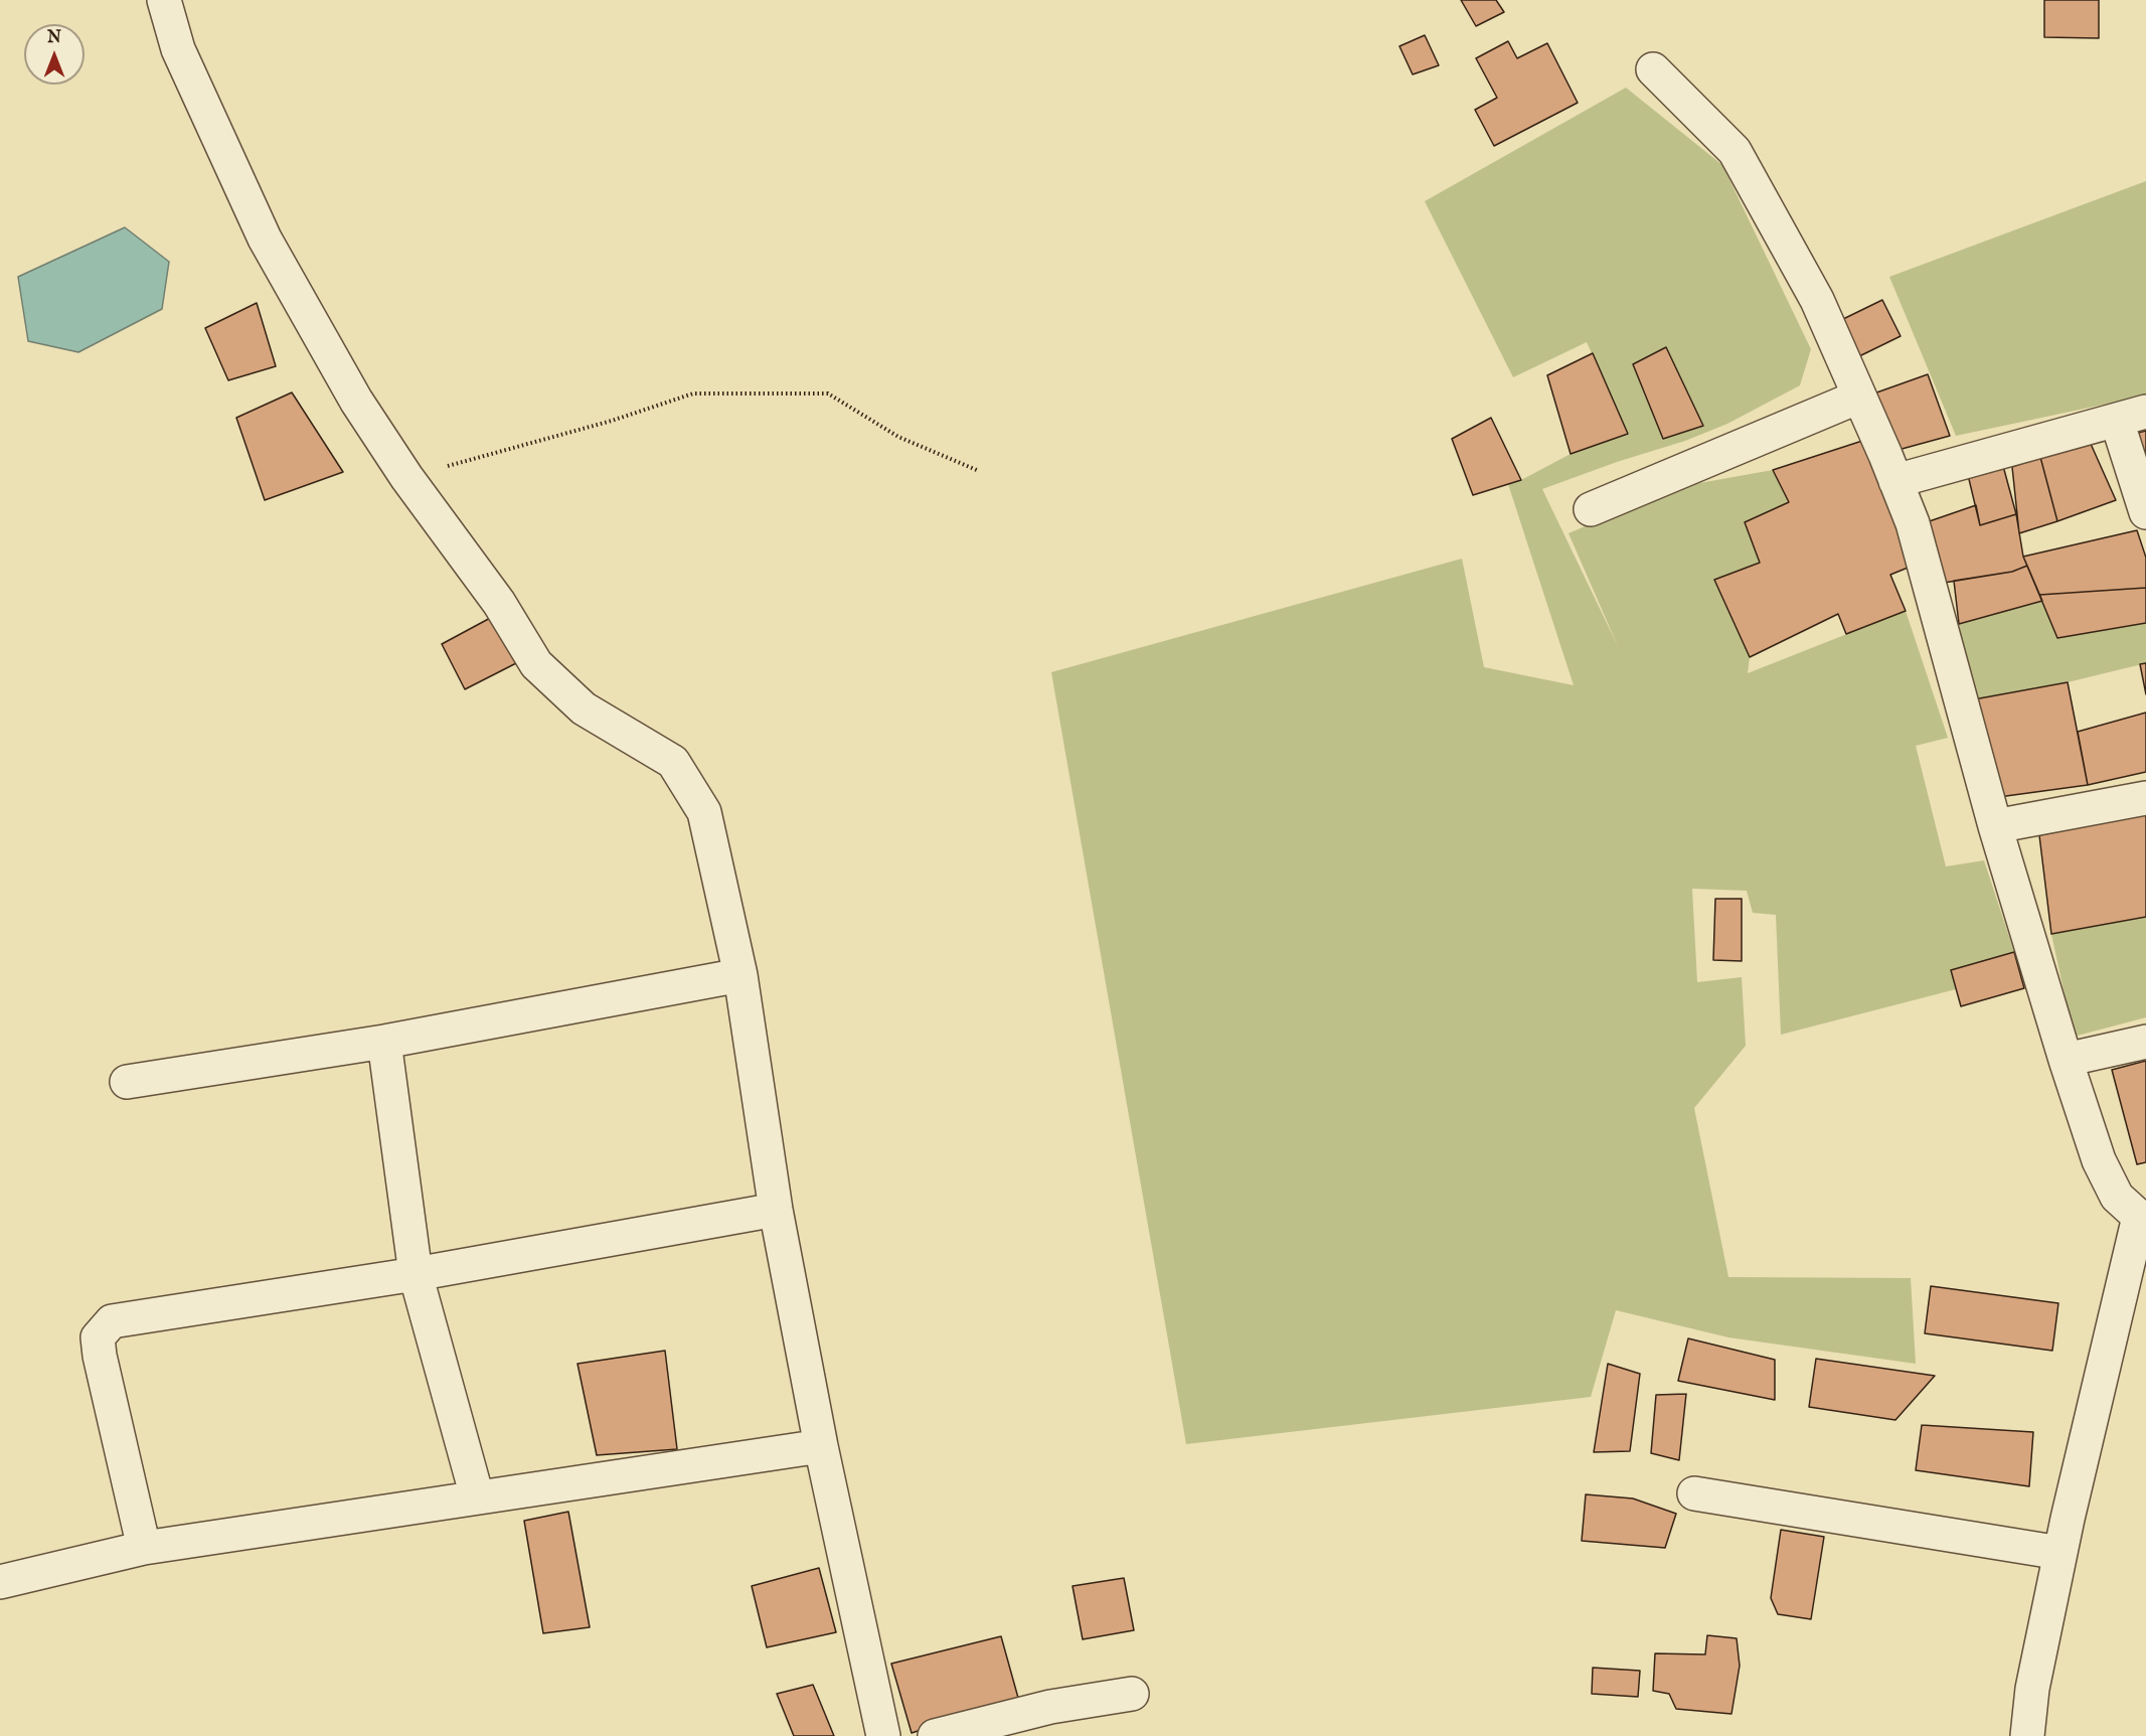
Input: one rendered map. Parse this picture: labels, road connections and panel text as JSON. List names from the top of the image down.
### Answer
{
  "north": "top"
}
